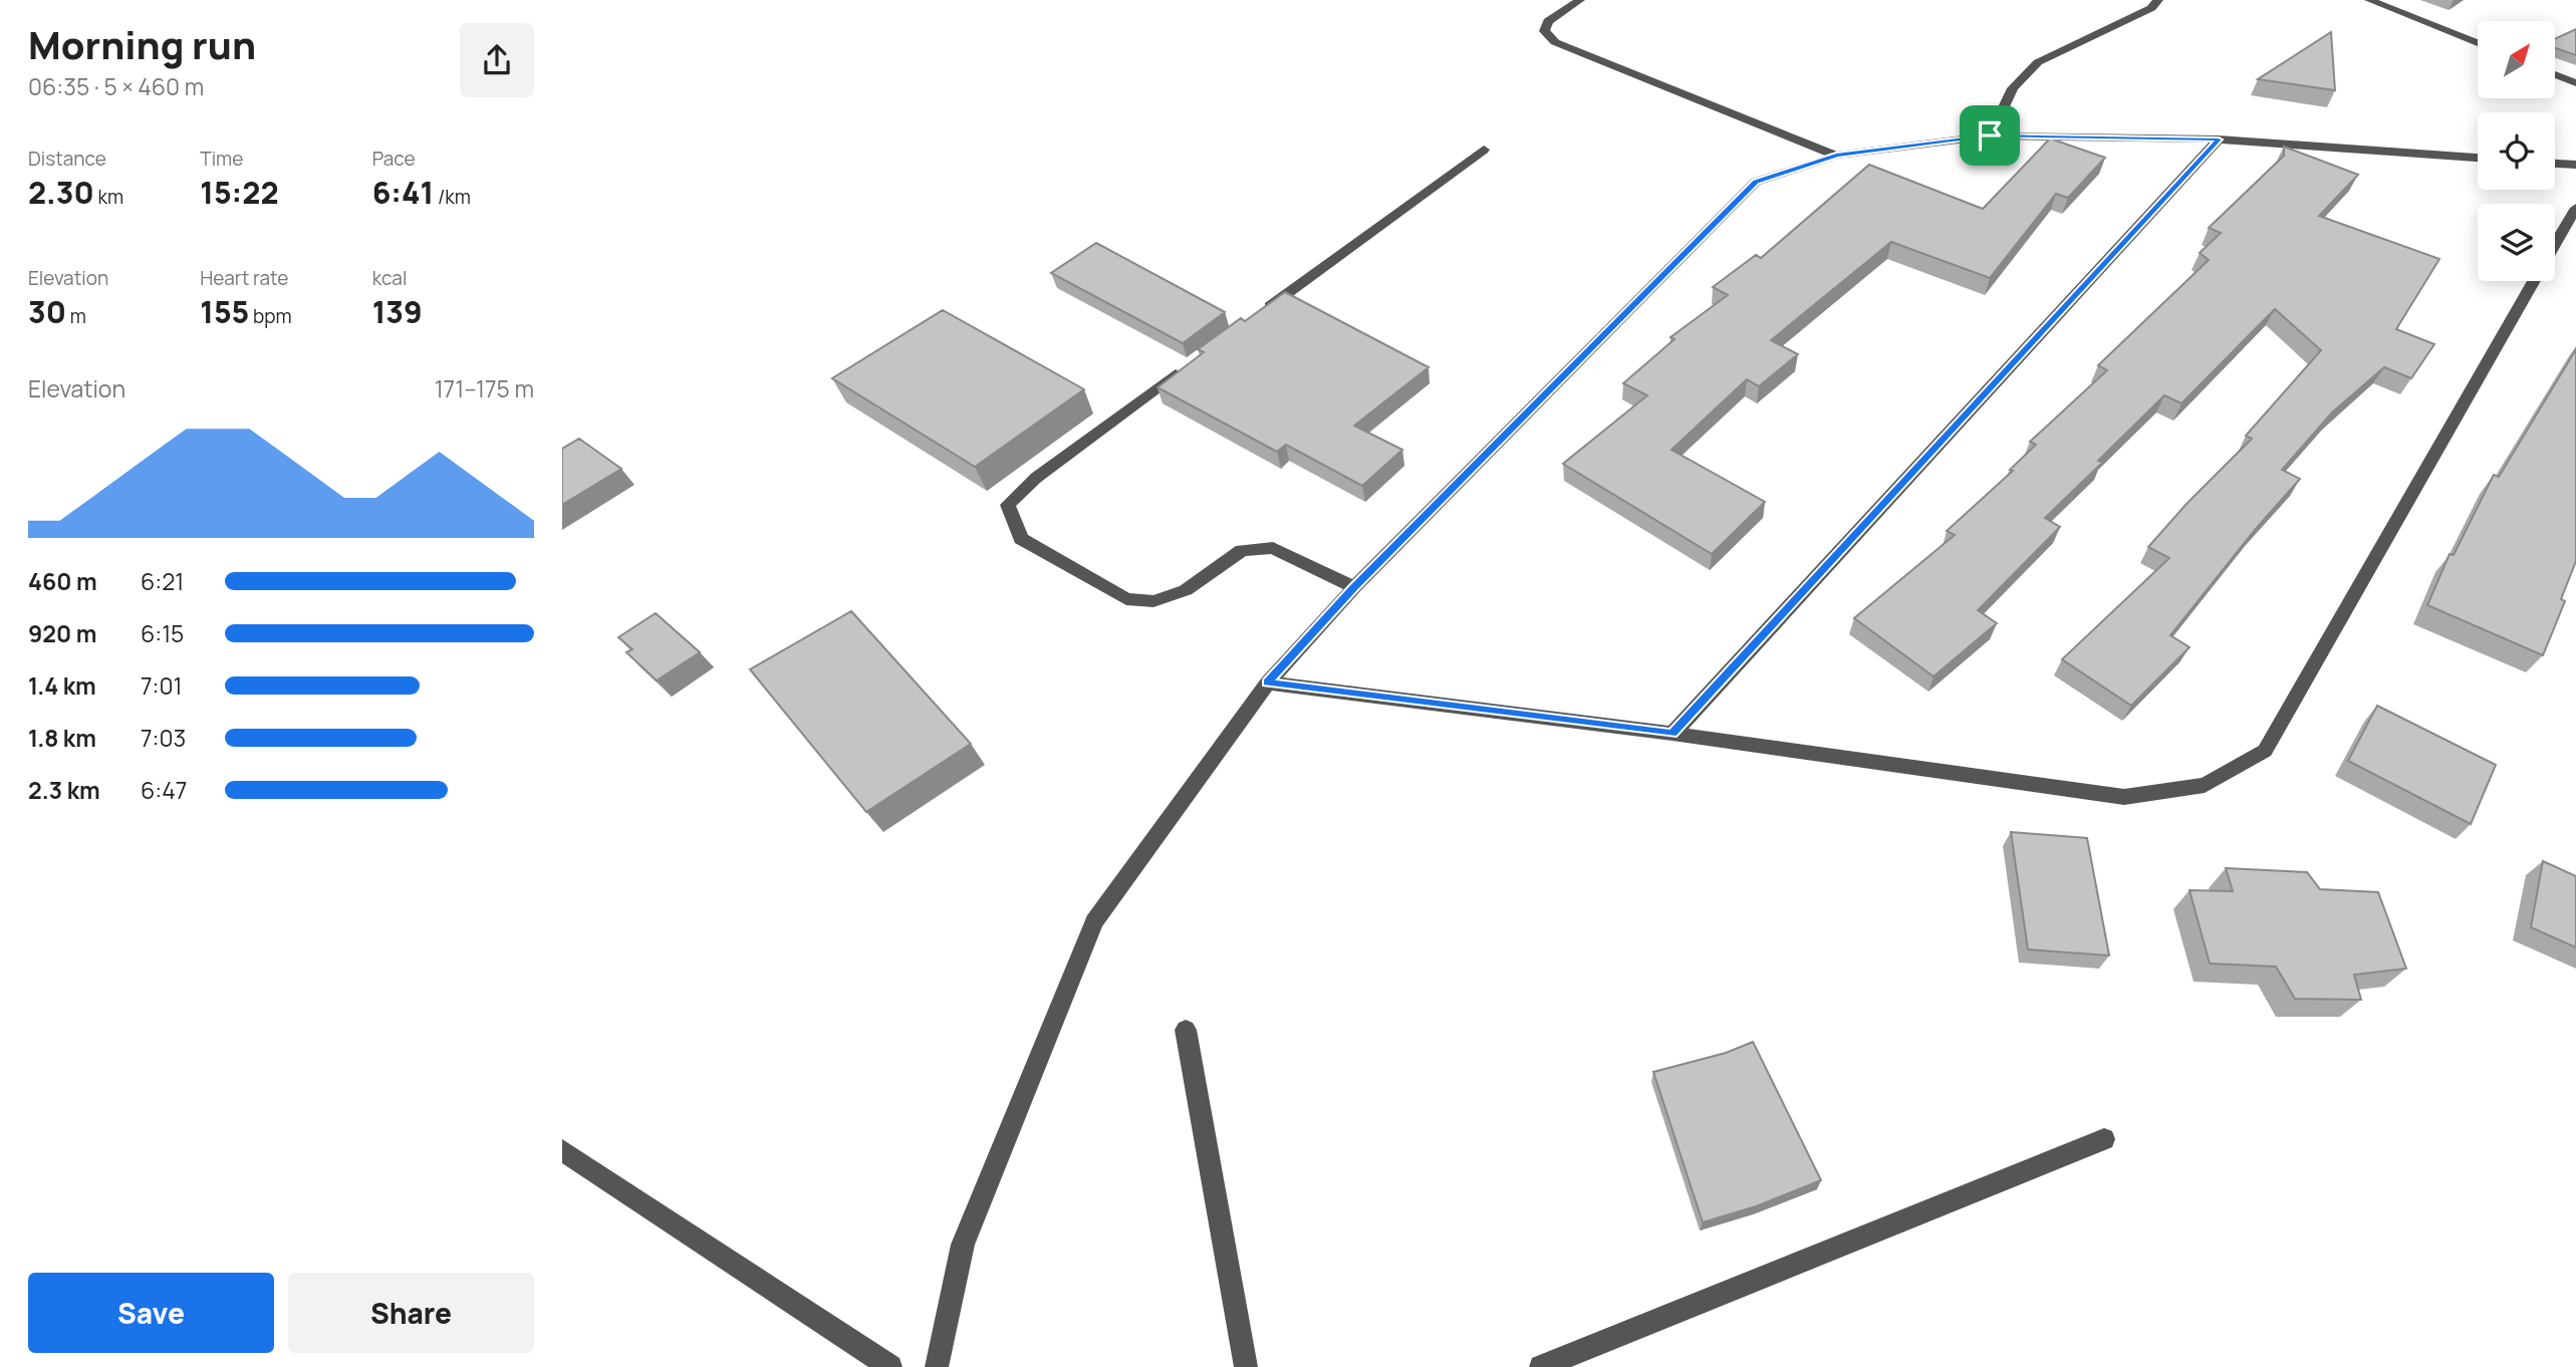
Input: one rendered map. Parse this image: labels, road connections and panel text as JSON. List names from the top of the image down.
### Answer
{
  "north": "top right",
  "page": {
    "heading": ["Morning run", "06:35 · 5 × 460 m"],
    "stats": [
      ["Distance", "2.30 km"],
      ["Time", "15:22"],
      ["Pace", "6:41 /km"],
      ["Elevation", "30 m"],
      ["Heart rate", "155 bpm"],
      ["kcal", "139"]
    ],
    "chart": ["Elevation", "171–175 m"],
    "list": [
      {
        "name": "460 m",
        "note": "6:21"
      },
      {
        "name": "920 m",
        "note": "6:15"
      },
      {
        "name": "1.4 km",
        "note": "7:01"
      },
      {
        "name": "1.8 km",
        "note": "7:03"
      },
      {
        "name": "2.3 km",
        "note": "6:47"
      }
    ],
    "buttons": ["Save", "Share"]
  }
}
